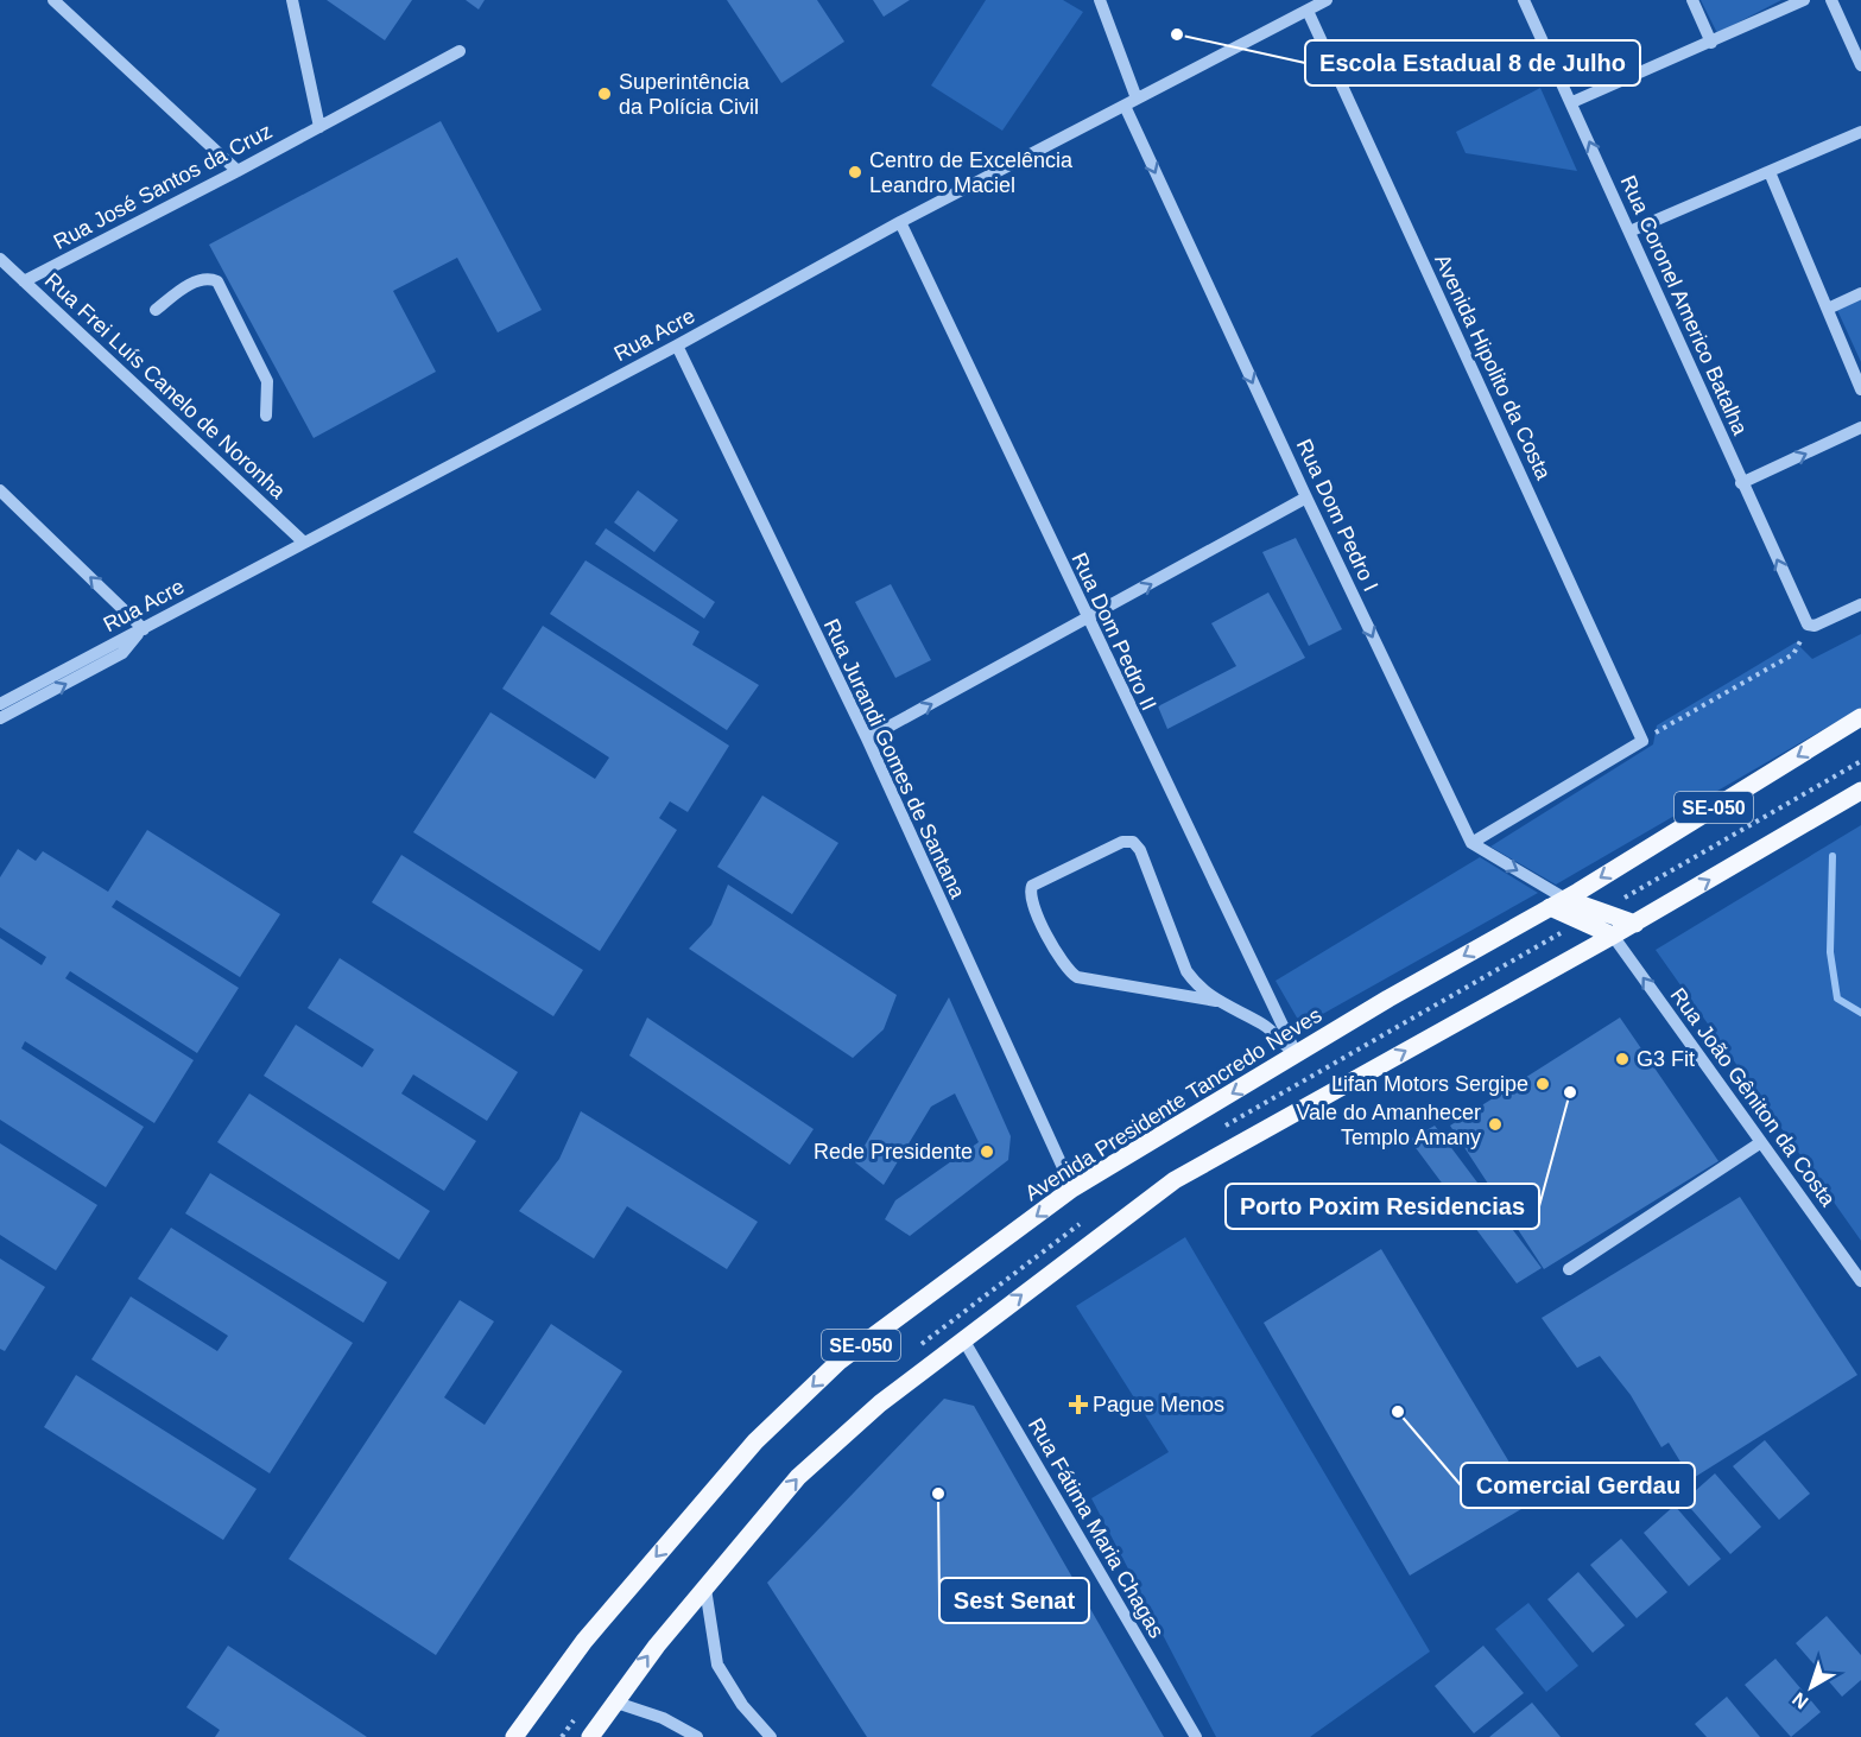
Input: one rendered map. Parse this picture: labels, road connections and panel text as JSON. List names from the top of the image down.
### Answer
{
  "streets": {
    "main road": ["SE-050", "Avenida Presidente Tancredo Neves"],
    "street": [
      "Rua José Santos da Cruz",
      "Rua Coronel Americo Batalha",
      "Rua Acre",
      "Avenida Hipolito da Costa",
      "Rua Frei Luís Canelo de Noronha",
      "Rua Dom Pedro I",
      "Rua Dom Pedro II",
      "Rua Jurandi Gomes de Santana",
      "Rua João Gêniton da Costa",
      "Rua Fátima Maria Chagas"
    ]
  },
  "crossings": [
    ["Rua José Santos da Cruz", "Rua Frei Luís Canelo de Noronha"],
    ["Rua Acre", "Avenida Hipolito da Costa"],
    ["Rua Acre", "Rua Frei Luís Canelo de Noronha"],
    ["Rua Acre", "Rua Dom Pedro I"],
    ["Rua Acre", "Rua Dom Pedro II"],
    ["Rua Acre", "Rua Jurandi Gomes de Santana"],
    ["Rua Dom Pedro II", "Avenida Presidente Tancredo Neves"],
    ["Rua Jurandi Gomes de Santana", "Avenida Presidente Tancredo Neves"],
    ["SE-050", "Rua João Gêniton da Costa"],
    ["SE-050", "Rua Fátima Maria Chagas"]
  ],
  "one_way": ["Rua Coronel Americo Batalha", "Rua Dom Pedro I", "Rua João Gêniton da Costa"],
  "places": {
    "other": [
      "Escola Estadual 8 de Julho",
      "Superintência da Polícia Civil",
      "Centro de Excelência Leandro Maciel",
      "G3 Fit",
      "Lifan Motors Sergipe",
      "Porto Poxim Residencias",
      "Vale do Amanhecer Templo Amany",
      "Rede Presidente",
      "Comercial Gerdau",
      "Sest Senat"
    ],
    "health": ["Pague Menos"]
  },
  "north": "bottom left"
}
